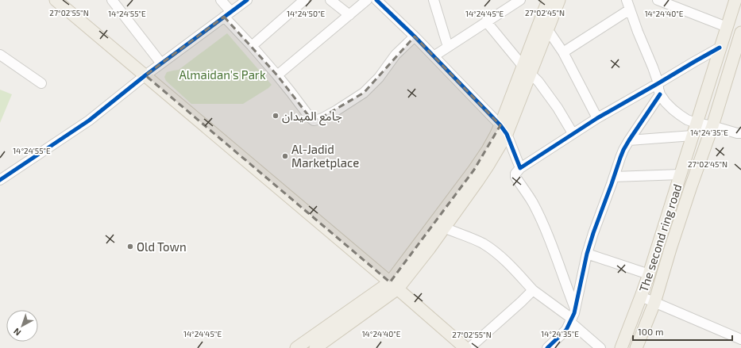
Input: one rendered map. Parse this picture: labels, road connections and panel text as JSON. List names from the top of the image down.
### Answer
{
  "streets": {
    "main road": ["The second ring road"]
  },
  "parks": ["Almaidan's Park"],
  "places": ["جامع الميدان", "Al-Jadid Marketplace", "Old Town"],
  "scale_bar": "100 m",
  "north": "bottom left",
  "coordinates": [
    "27°02'55\"N",
    "27°02'45\"N",
    "14°24'55\"E",
    "14°24'50\"E",
    "14°24'45\"E",
    "14°24'40\"E",
    "14°24'35\"E"
  ]
}
